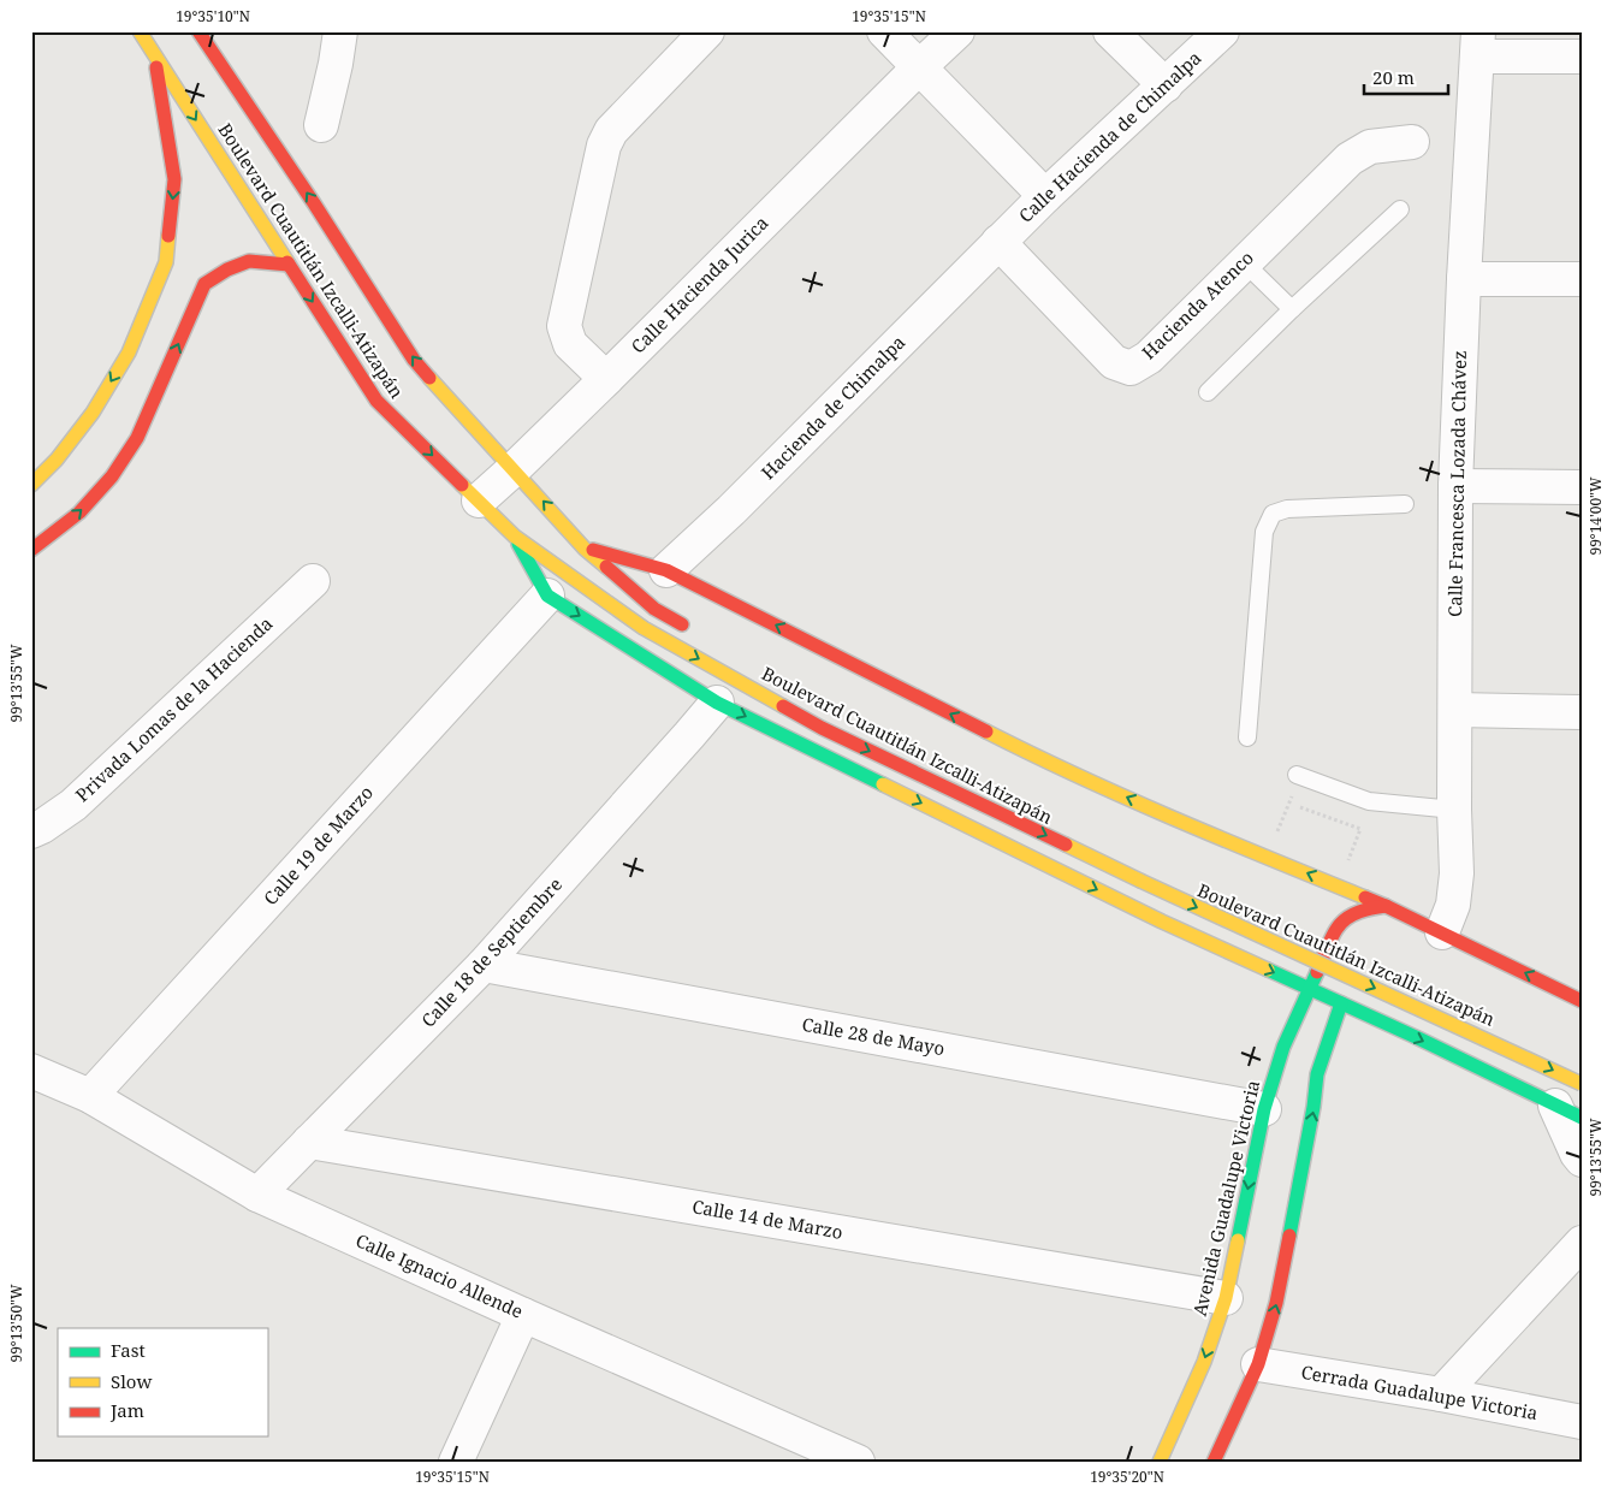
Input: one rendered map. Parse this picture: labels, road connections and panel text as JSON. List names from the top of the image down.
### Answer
{
  "streets": {
    "main road": ["Boulevard Cuautitlán Izcalli-Atizapán", "Avenida Guadalupe Victoria"],
    "street": [
      "Calle Hacienda de Chimalpa",
      "Calle Hacienda Jurica",
      "Hacienda Atenco",
      "Hacienda de Chimalpa",
      "Calle Francesca Lozada Chávez",
      "Privada Lomas de la Hacienda",
      "Calle 19 de Marzo",
      "Calle 18 de Septiembre",
      "Calle 28 de Mayo",
      "Calle 14 de Marzo",
      "Calle Ignacio Allende",
      "Cerrada Guadalupe Victoria"
    ]
  },
  "crossings": [
    ["Calle Hacienda de Chimalpa", "Hacienda Atenco"],
    ["Calle Hacienda de Chimalpa", "Hacienda de Chimalpa"],
    ["Boulevard Cuautitlán Izcalli-Atizapán", "Calle Hacienda Jurica"],
    ["Hacienda Atenco", "Hacienda de Chimalpa"],
    ["Calle 19 de Marzo", "Calle Ignacio Allende"],
    ["Calle 18 de Septiembre", "Calle 28 de Mayo"],
    ["Calle 18 de Septiembre", "Calle 14 de Marzo"],
    ["Calle 18 de Septiembre", "Calle Ignacio Allende"],
    ["Calle 28 de Mayo", "Avenida Guadalupe Victoria"],
    ["Avenida Guadalupe Victoria", "Calle 14 de Marzo"]
  ],
  "legend": ["Fast", "Slow", "Jam"],
  "scale_bar": "20 m",
  "coordinates": [
    "19°35'10\"N",
    "19°35'15\"N",
    "99°14'00\"W",
    "99°13'55\"W",
    "99°13'50\"W",
    "19°35'20\"N"
  ]
}
